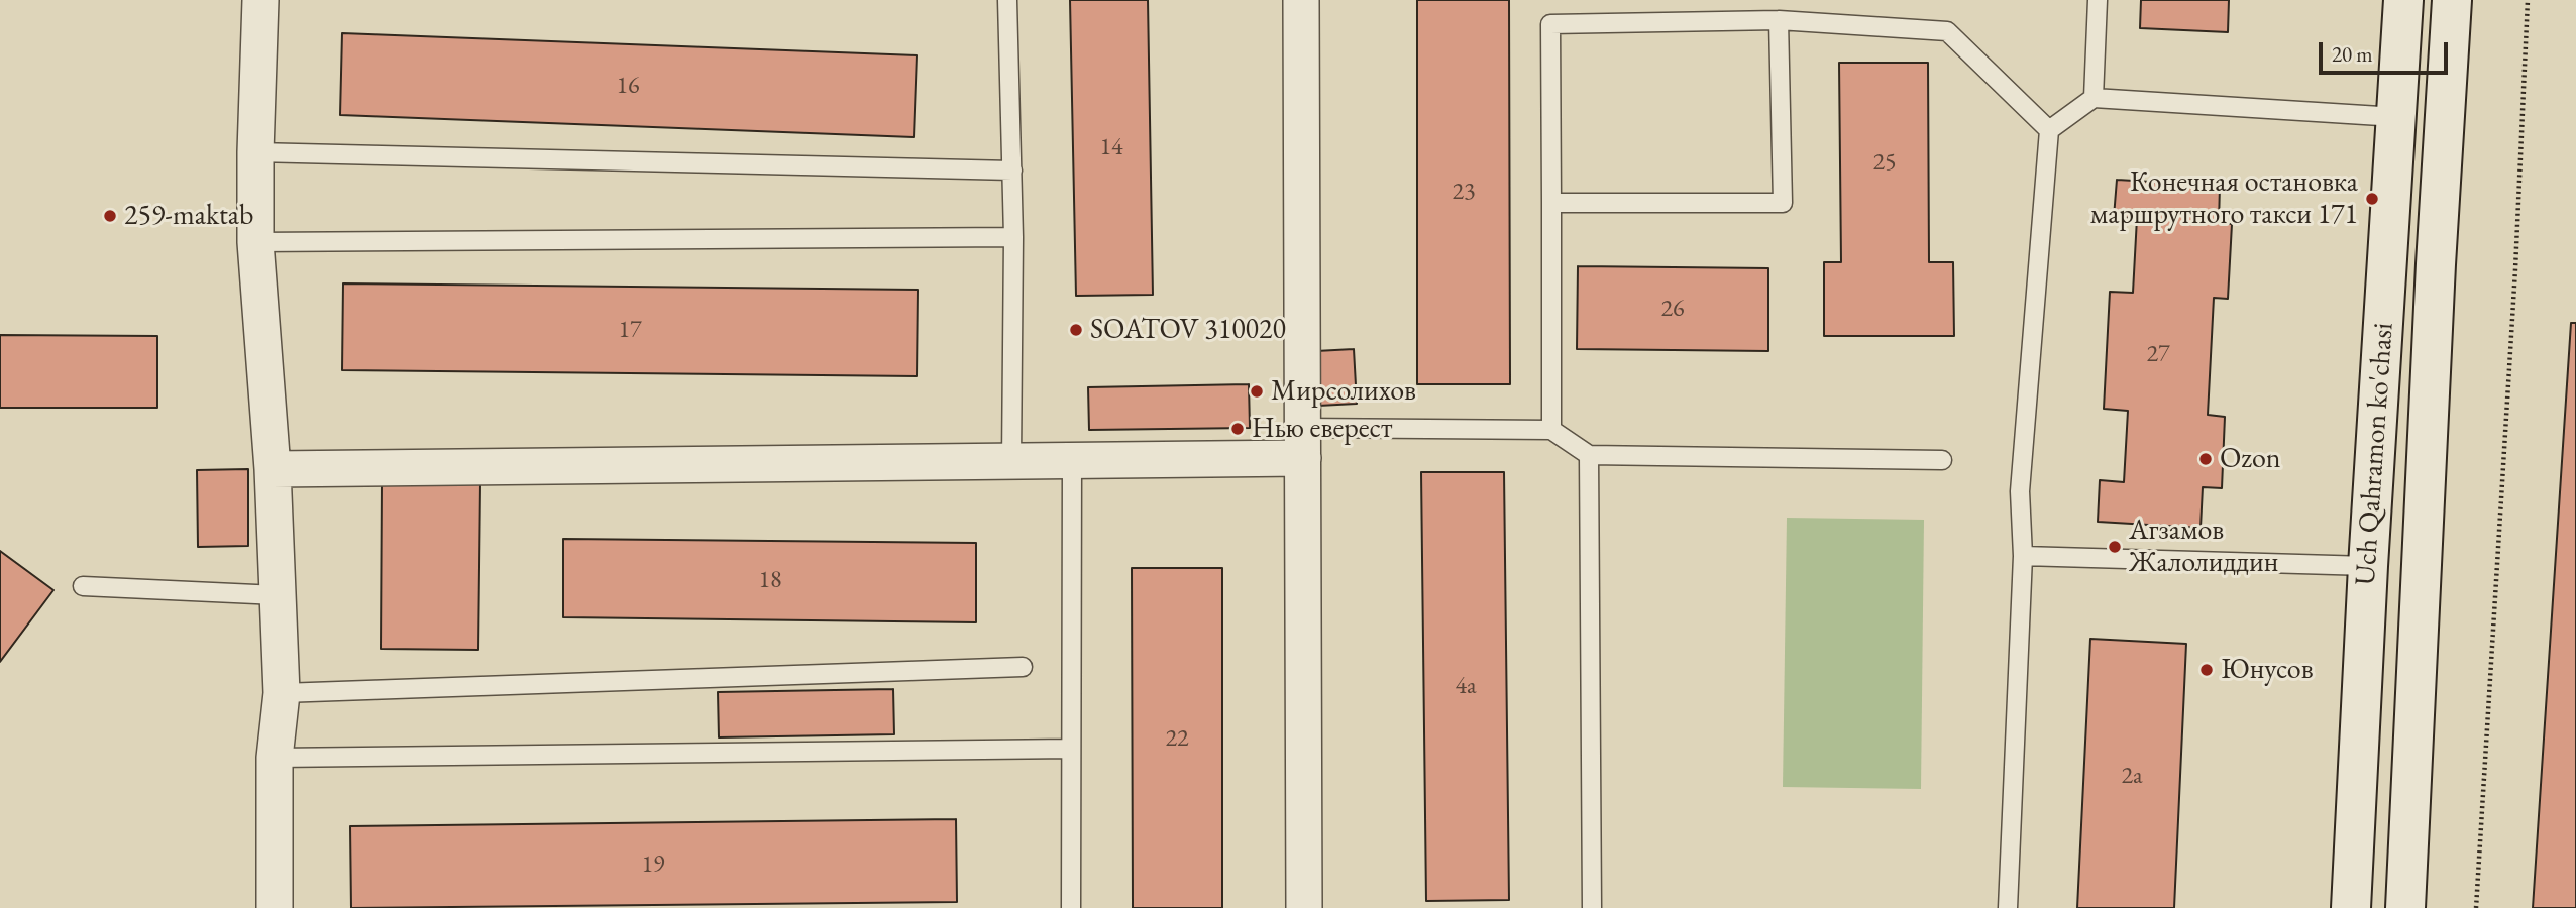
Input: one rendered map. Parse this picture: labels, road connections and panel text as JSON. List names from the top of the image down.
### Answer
{
  "streets": {
    "main road": ["Uch Qahramon ko'chasi"]
  },
  "places": [
    "Конечная остановка маршрутного такси 171",
    "259-maktab",
    "SOATOV 310020",
    "Мирсолихов",
    "Нью еверест",
    "Ozon",
    "Агзамов Жалолиддин",
    "Юнусов"
  ],
  "house_numbers": [
    "16",
    "14",
    "25",
    "23",
    "26",
    "17",
    "27",
    "18",
    "4а",
    "22",
    "2a",
    "19"
  ],
  "scale_bar": "20 m"
}
